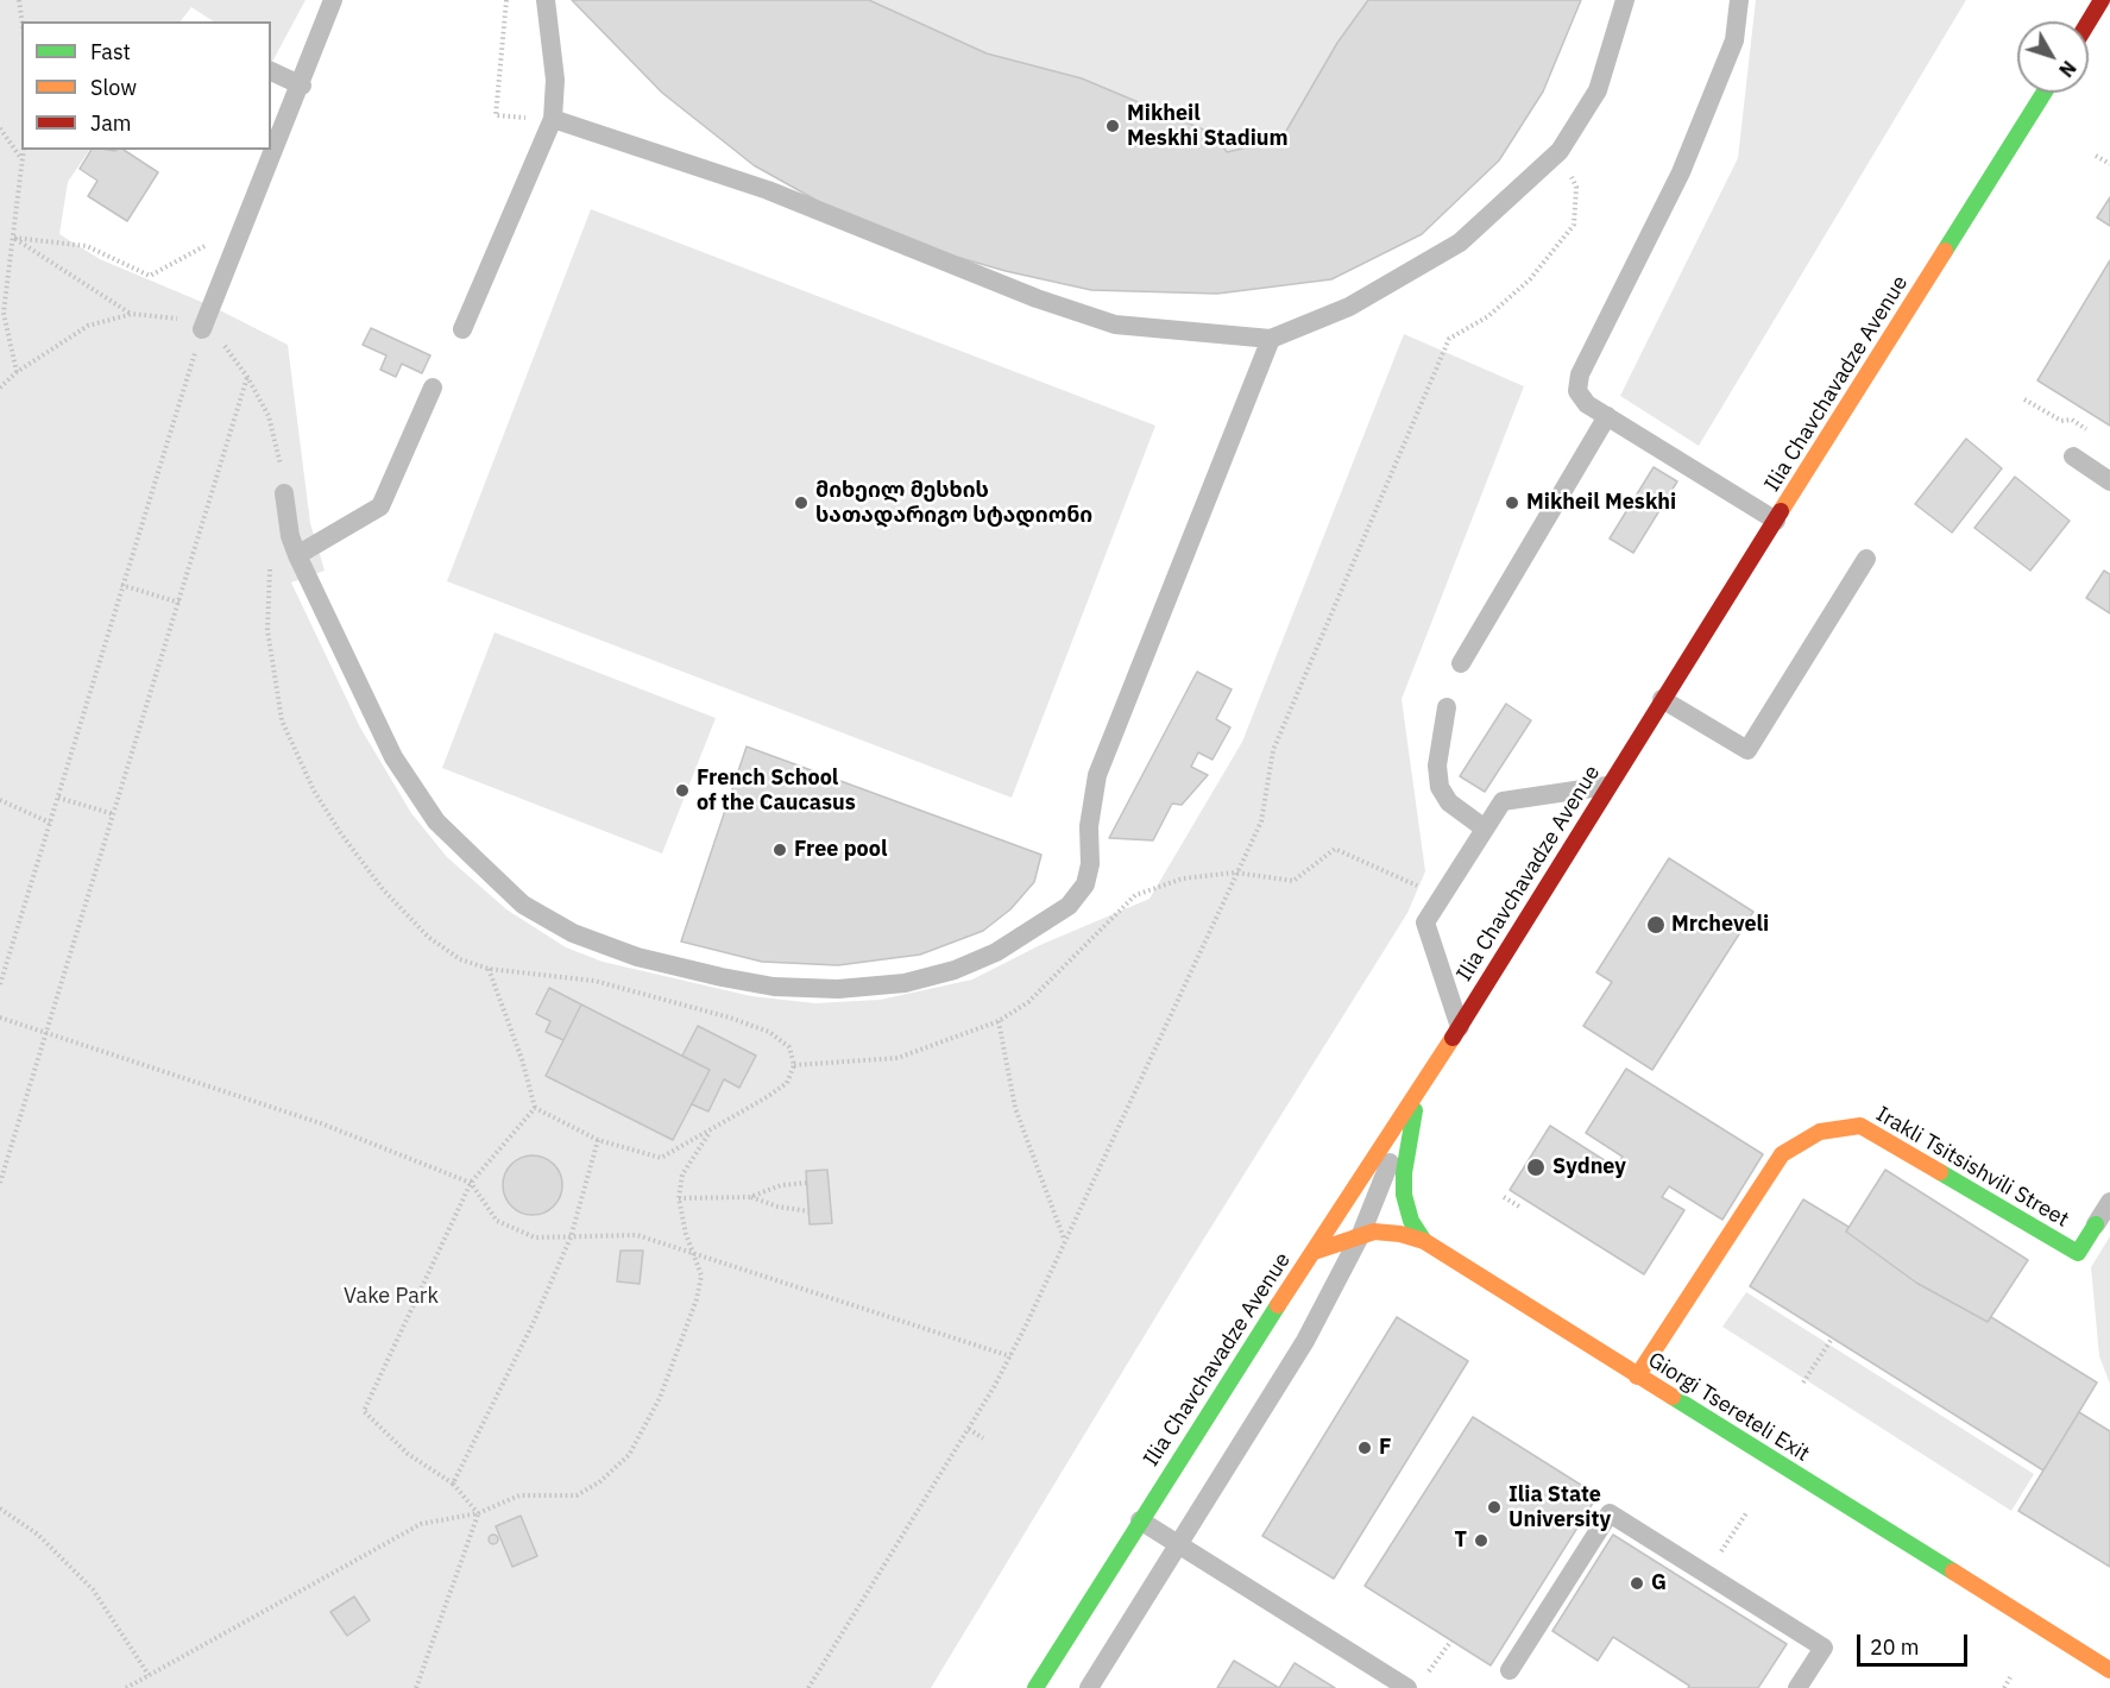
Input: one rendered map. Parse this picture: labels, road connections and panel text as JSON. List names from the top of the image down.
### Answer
{
  "streets": {
    "main road": ["Ilia Chavchavadze Avenue", "Irakli Tsitsishvili Street", "Giorgi Tsereteli Exit"]
  },
  "crossings": [
    ["Ilia Chavchavadze Avenue", "Giorgi Tsereteli Exit"],
    ["Irakli Tsitsishvili Street", "Giorgi Tsereteli Exit"]
  ],
  "parks": ["Vake Park"],
  "places": [
    "Mikheil Meskhi Stadium",
    "მიხეილ მესხის სათადარიგო სტადიონი",
    "Mikheil Meskhi",
    "French School of the Caucasus",
    "Free pool",
    "Mrcheveli",
    "Sydney",
    "F",
    "Ilia State University",
    "T",
    "G"
  ],
  "legend": ["Fast", "Slow", "Jam"],
  "scale_bar": "20 m",
  "north": "bottom right"
}
